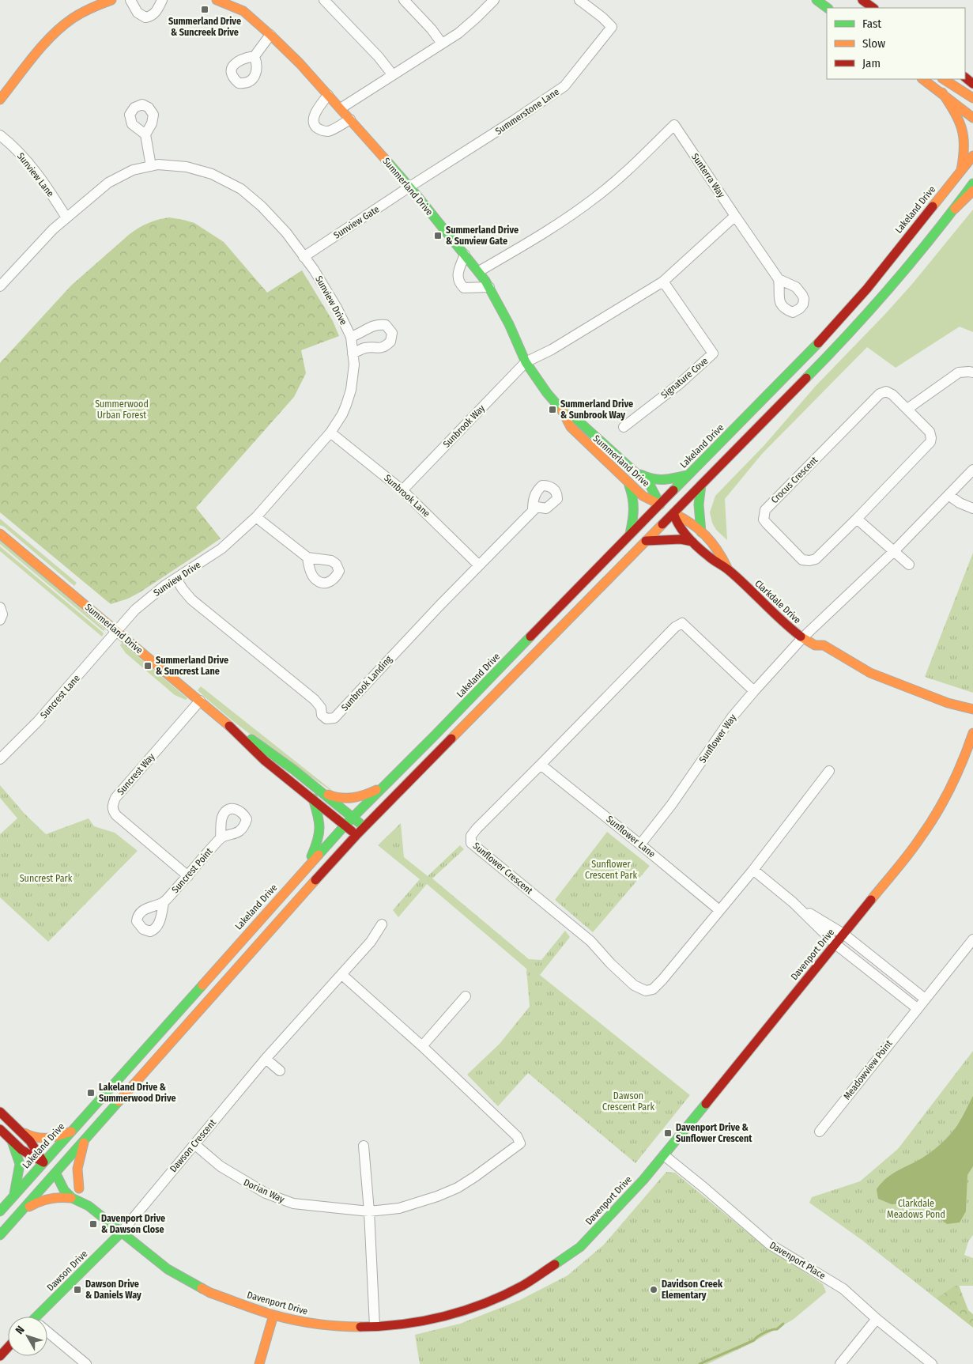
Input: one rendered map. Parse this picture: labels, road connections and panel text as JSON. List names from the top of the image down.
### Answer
{
  "streets": {
    "main road": [
      "Summerland Drive",
      "Lakeland Drive",
      "Clarkdale Drive",
      "Davenport Drive",
      "Dawson Drive"
    ],
    "street": [
      "Summerstone Lane",
      "Sunview Lane",
      "Sunterra Way",
      "Sunview Gate",
      "Sunview Drive",
      "Signature Cove",
      "Sunbrook Way",
      "Crocus Crescent",
      "Sunbrook Lane",
      "Sunbrook Landing",
      "Suncrest Lane",
      "Sunflower Way",
      "Suncrest Way",
      "Sunflower Lane",
      "Sunflower Crescent",
      "Suncrest Point",
      "Meadowview Point",
      "Dawson Crescent",
      "Dorian Way",
      "Davenport Place"
    ]
  },
  "crossings": [
    ["Summerstone Lane", "Summerland Drive"],
    ["Summerstone Lane", "Sunview Gate"],
    ["Sunview Lane", "Sunview Drive"],
    ["Sunterra Way", "Summerland Drive"],
    ["Summerland Drive", "Lakeland Drive"],
    ["Summerland Drive", "Sunview Gate"],
    ["Summerland Drive", "Sunview Drive"],
    ["Summerland Drive", "Sunbrook Way"],
    ["Summerland Drive", "Suncrest Lane"],
    ["Summerland Drive", "Suncrest Way"],
    ["Sunview Gate", "Sunview Drive"],
    ["Sunview Drive", "Sunbrook Lane"],
    ["Sunview Drive", "Sunbrook Landing"],
    ["Sunview Drive", "Suncrest Lane"],
    ["Sunbrook Way", "Sunbrook Lane"],
    ["Sunbrook Lane", "Sunbrook Landing"],
    ["Clarkdale Drive", "Sunflower Way"],
    ["Sunflower Way", "Sunflower Lane"],
    ["Sunflower Way", "Sunflower Crescent"],
    ["Suncrest Way", "Suncrest Point"],
    ["Sunflower Lane", "Sunflower Crescent"],
    ["Davenport Drive", "Dawson Crescent"],
    ["Davenport Drive", "Davenport Place"],
    ["Davenport Drive", "Dawson Drive"],
    ["Dawson Crescent", "Dorian Way"],
    ["Dawson Crescent", "Dawson Drive"]
  ],
  "parks": [
    "Summerwood Urban Forest",
    "Sunflower Crescent Park",
    "Suncrest Park",
    "Dawson Crescent Park",
    "Clarkdale Meadows Pond"
  ],
  "places": {
    "transit": [
      "Summerland Drive & Suncreek Drive",
      "Summerland Drive & Sunview Gate",
      "Summerland Drive & Sunbrook Way",
      "Summerland Drive & Suncrest Lane",
      "Lakeland Drive & Summerwood Drive",
      "Davenport Drive & Sunflower Crescent",
      "Davenport Drive & Dawson Close",
      "Dawson Drive & Daniels Way"
    ],
    "other": ["Davidson Creek Elementary"]
  },
  "legend": ["Fast", "Slow", "Jam"],
  "north": "top left"
}
